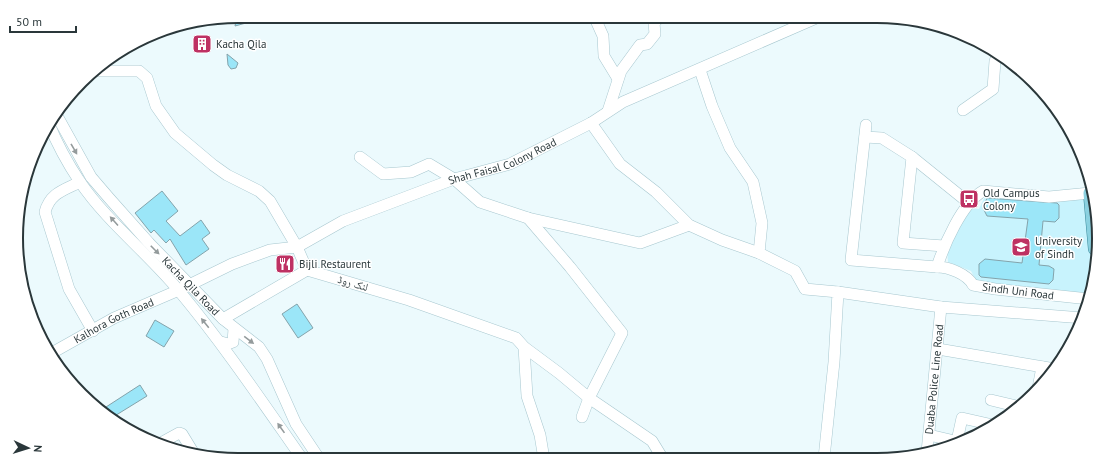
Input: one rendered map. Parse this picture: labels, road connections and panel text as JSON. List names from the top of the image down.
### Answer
{
  "streets": {
    "street": [
      "Shah Faisal Colony Road",
      "لنک روڈ",
      "Kacha Qila Road",
      "Sindh Uni Road",
      "Kalhora Goth Road",
      "Duaba Police Line Road"
    ]
  },
  "crossings": [
    ["Shah Faisal Colony Road", "Kacha Qila Road"],
    ["Shah Faisal Colony Road", "Kalhora Goth Road"],
    ["Kacha Qila Road", "Kalhora Goth Road"]
  ],
  "places": {
    "building": ["Kacha Qila"],
    "bus stop": ["Old Campus Colony"],
    "school or university": ["University of Sindh"],
    "restaurant": ["Bijli Restaurent"]
  },
  "scale_bar": "50 m",
  "north": "right"
}
